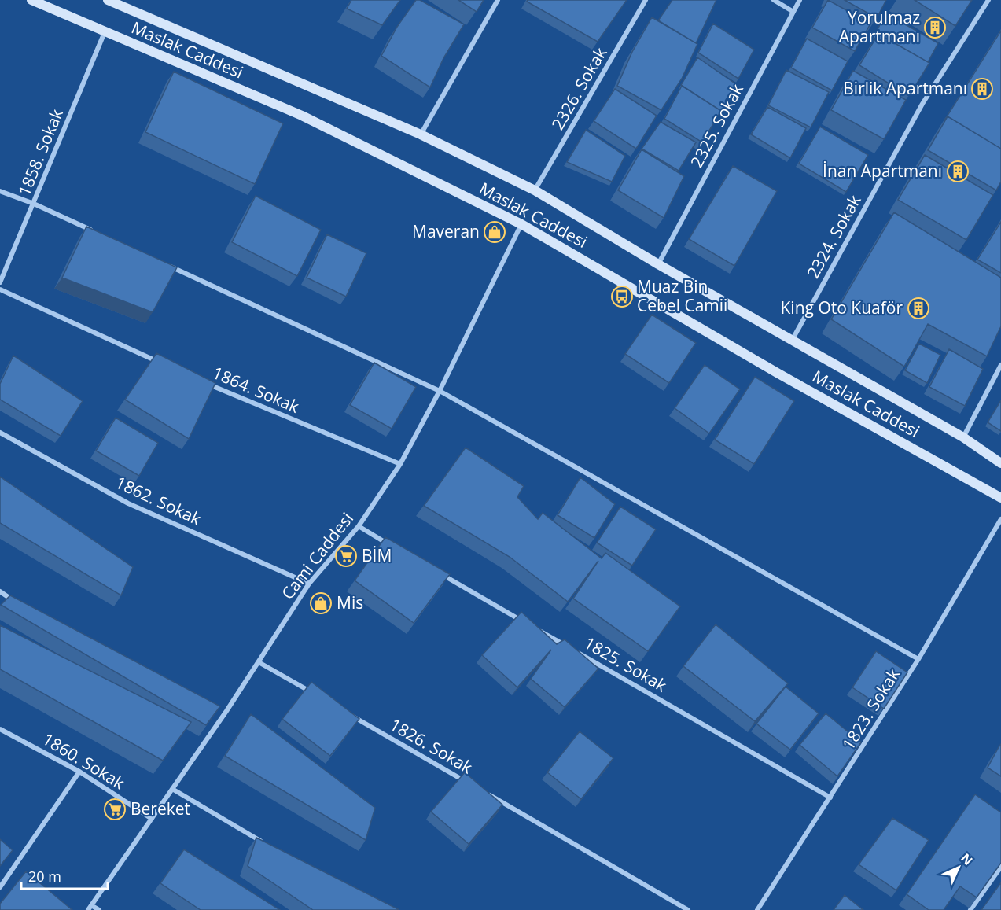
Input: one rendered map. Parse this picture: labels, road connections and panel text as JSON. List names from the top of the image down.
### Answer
{
  "streets": {
    "main road": ["Maslak Caddesi"],
    "street": [
      "2326. Sokak",
      "2325. Sokak",
      "1858. Sokak",
      "2324. Sokak",
      "1864. Sokak",
      "1862. Sokak",
      "Cami Caddesi",
      "1825. Sokak",
      "1823. Sokak",
      "1826. Sokak",
      "1860. Sokak"
    ]
  },
  "crossings": [
    ["Maslak Caddesi", "2326. Sokak"],
    ["Maslak Caddesi", "2325. Sokak"],
    ["Maslak Caddesi", "1858. Sokak"],
    ["Maslak Caddesi", "2324. Sokak"],
    ["Maslak Caddesi", "Cami Caddesi"],
    ["1864. Sokak", "Cami Caddesi"],
    ["1862. Sokak", "Cami Caddesi"],
    ["Cami Caddesi", "1860. Sokak"],
    ["1825. Sokak", "1823. Sokak"]
  ],
  "places": {
    "building": [
      "Yorulmaz Apartmanı",
      "Birlik Apartmanı",
      "İnan Apartmanı",
      "King Oto Kuaför"
    ],
    "shop": ["Maveran", "Mis"],
    "bus stop": ["Muaz Bin Cebel Camii"],
    "supermarket": ["BİM", "Bereket"]
  },
  "scale_bar": "20 m",
  "north": "top right"
}
